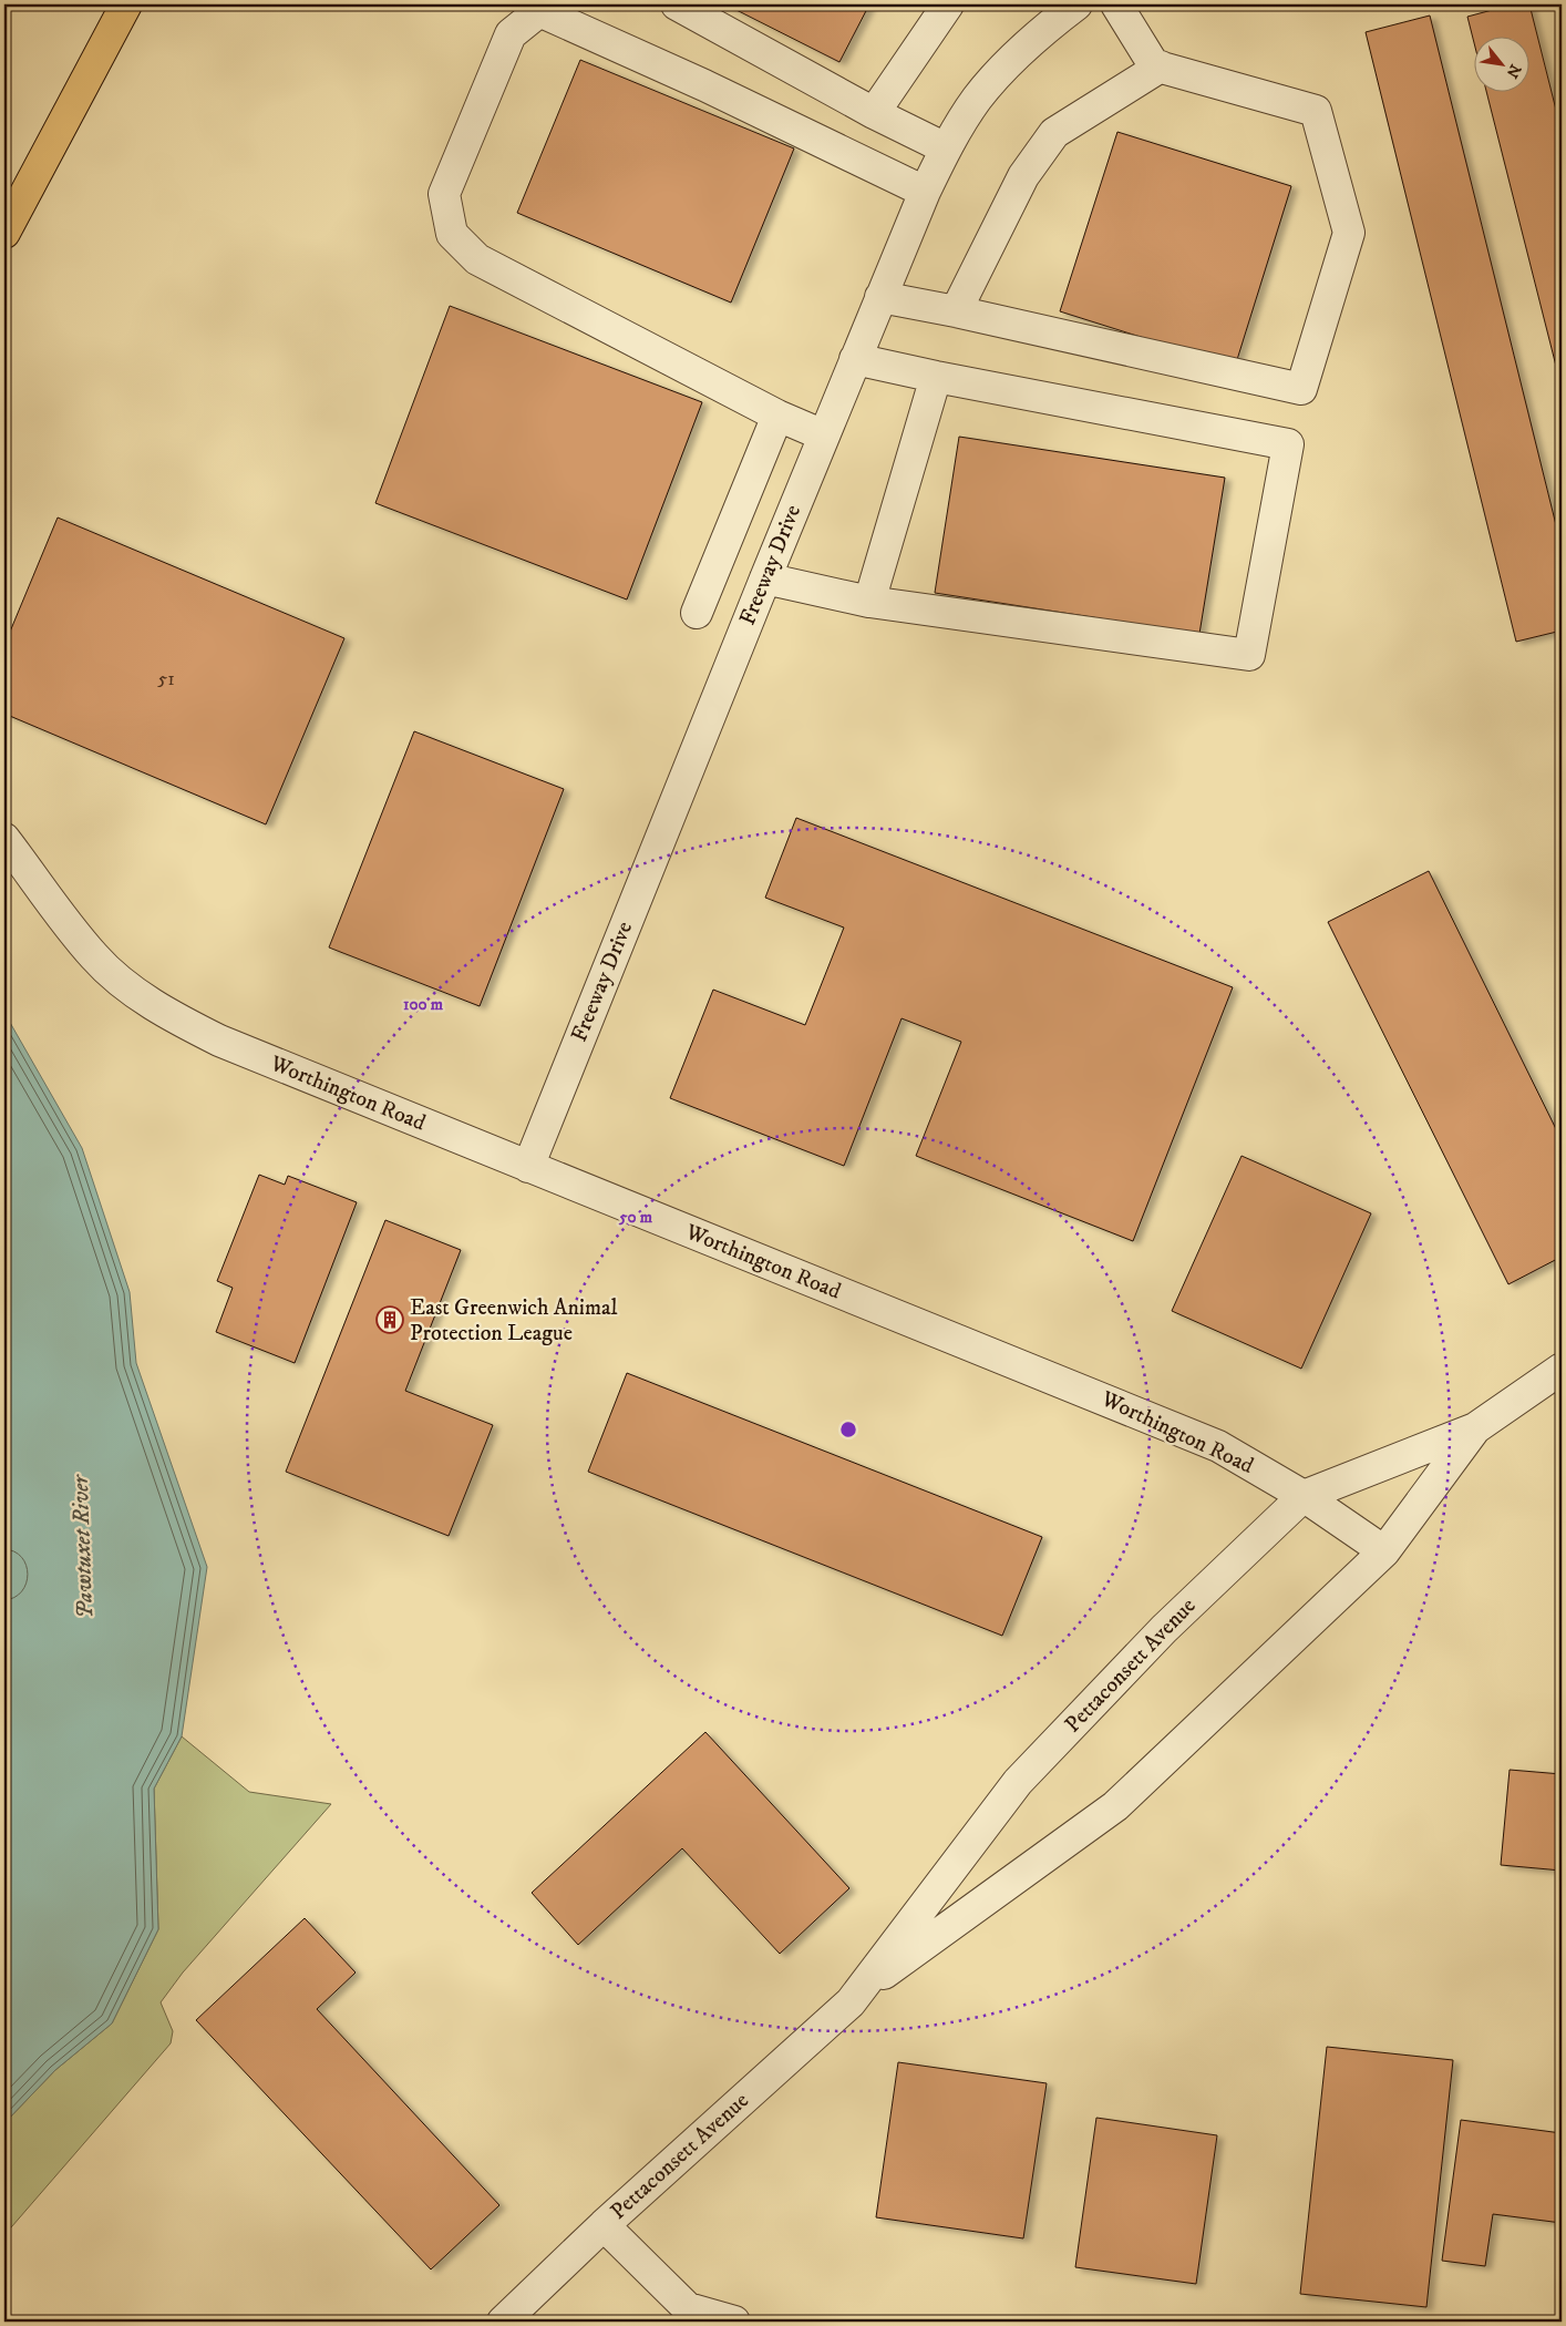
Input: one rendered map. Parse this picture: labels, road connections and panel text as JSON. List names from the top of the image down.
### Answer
{
  "streets": {
    "street": ["Freeway Drive", "Worthington Road", "Pettaconsett Avenue"]
  },
  "crossings": [
    ["Freeway Drive", "Worthington Road"],
    ["Worthington Road", "Pettaconsett Avenue"]
  ],
  "water": ["Pawtuxet River"],
  "places": {
    "building": ["East Greenwich Animal Protection League"]
  },
  "house_numbers": ["51"],
  "north": "bottom right",
  "rings": ["100 m", "50 m"]
}
